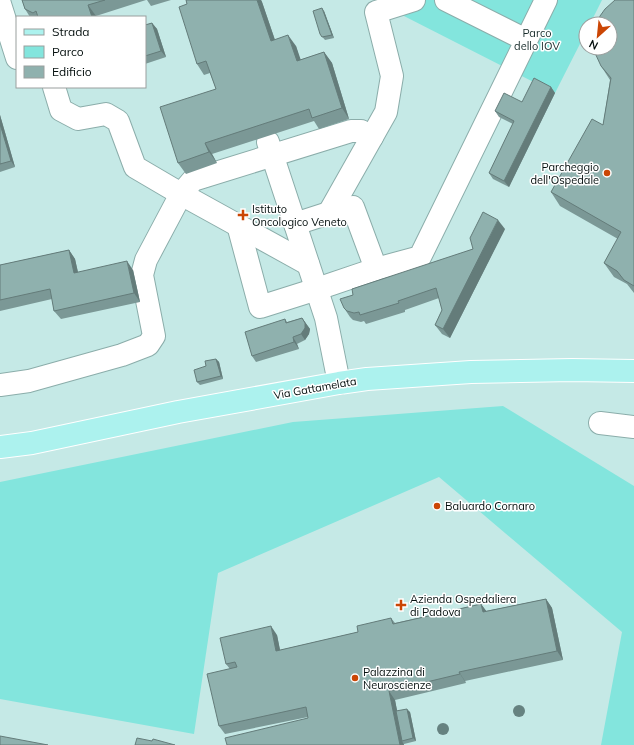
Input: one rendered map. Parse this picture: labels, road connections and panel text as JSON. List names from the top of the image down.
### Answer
{
  "streets": {
    "main road": ["Via Gattamelata"]
  },
  "parks": ["Parco dello IOV"],
  "places": {
    "other": ["Parcheggio dell'Ospedale", "Baluardo Cornaro", "Palazzina di Neuroscienze"],
    "health": ["Istituto Oncologico Veneto", "Azienda Ospedaliera di Padova"]
  },
  "legend": ["Strada", "Parco", "Edificio"],
  "north": "bottom left"
}
